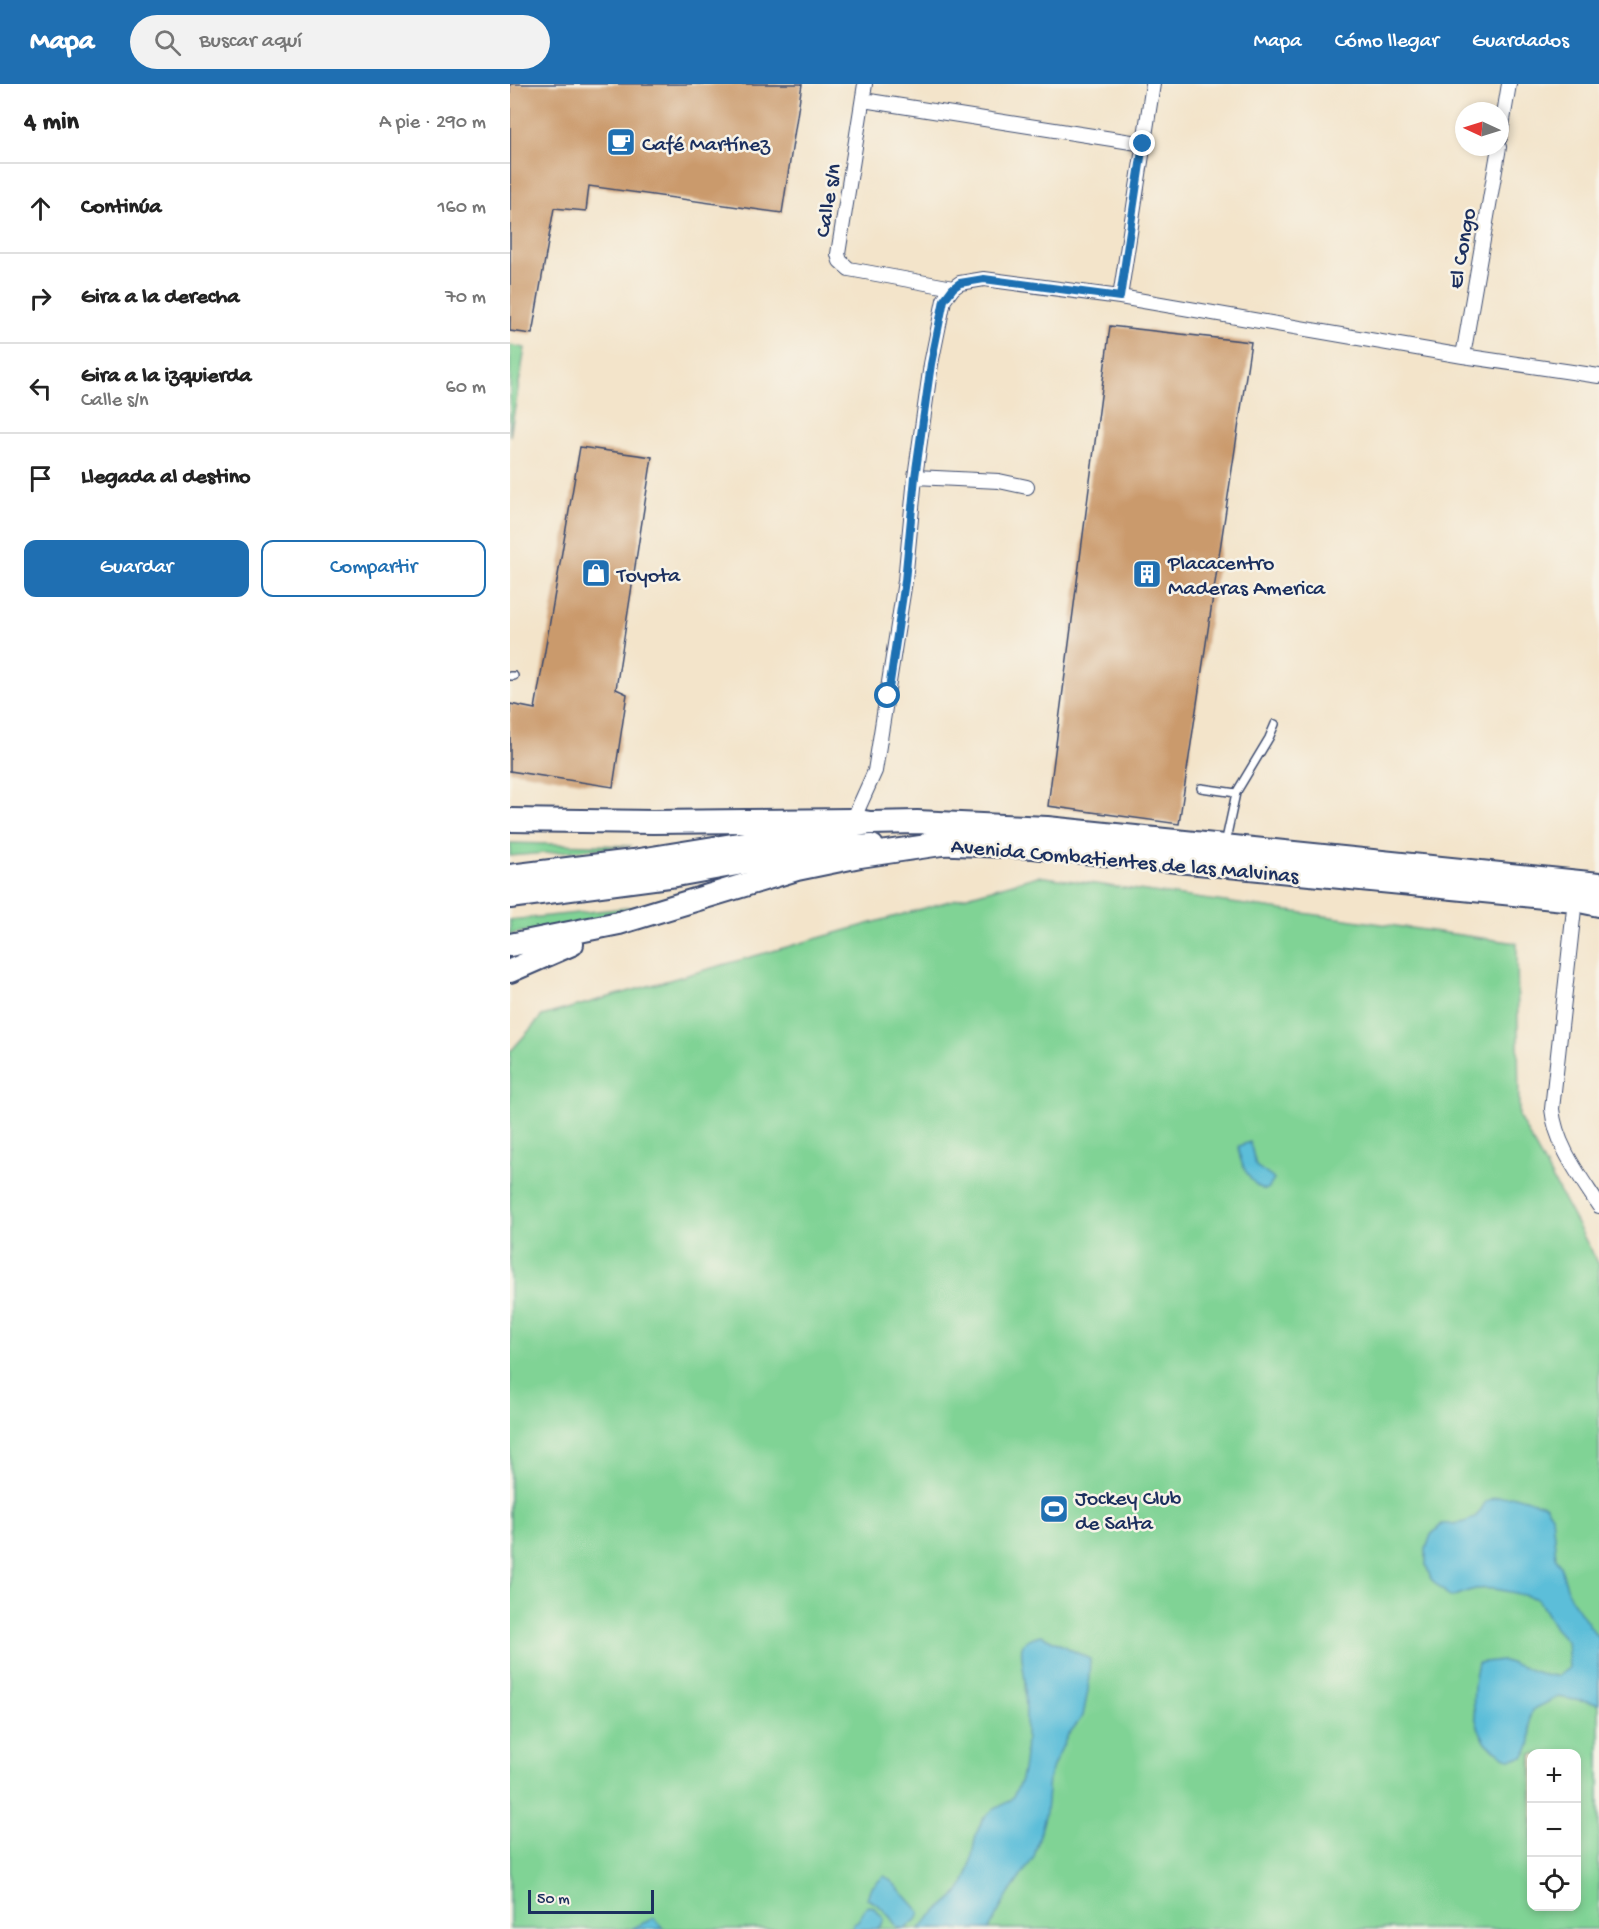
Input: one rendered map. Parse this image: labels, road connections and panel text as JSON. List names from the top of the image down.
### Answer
{
  "streets": {
    "main road": ["Avenida Combatientes de las Malvinas"],
    "street": ["Calle s/n", "El Congo"]
  },
  "places": {
    "cafe": ["Café Martínez"],
    "shop": ["Toyota"],
    "building": ["Placacentro Maderas America"],
    "sports": ["Jockey Club de Salta"]
  },
  "scale_bar": "50 m",
  "north": "left",
  "page": {
    "header": "Mapa",
    "search": "Buscar aquí",
    "nav": ["Mapa", "Cómo llegar", "Guardados"],
    "heading": ["4 min", "A pie · 290 m"],
    "list": [
      ["Continúa", "160 m"],
      ["Gira a la derecha", "70 m"],
      ["Gira a la izquierda", "Calle s/n", "60 m"],
      "Llegada al destino"
    ],
    "buttons": ["Guardar", "Compartir"],
    "map_buttons": ["+", "−"],
    "scale": "50 m"
  }
}
